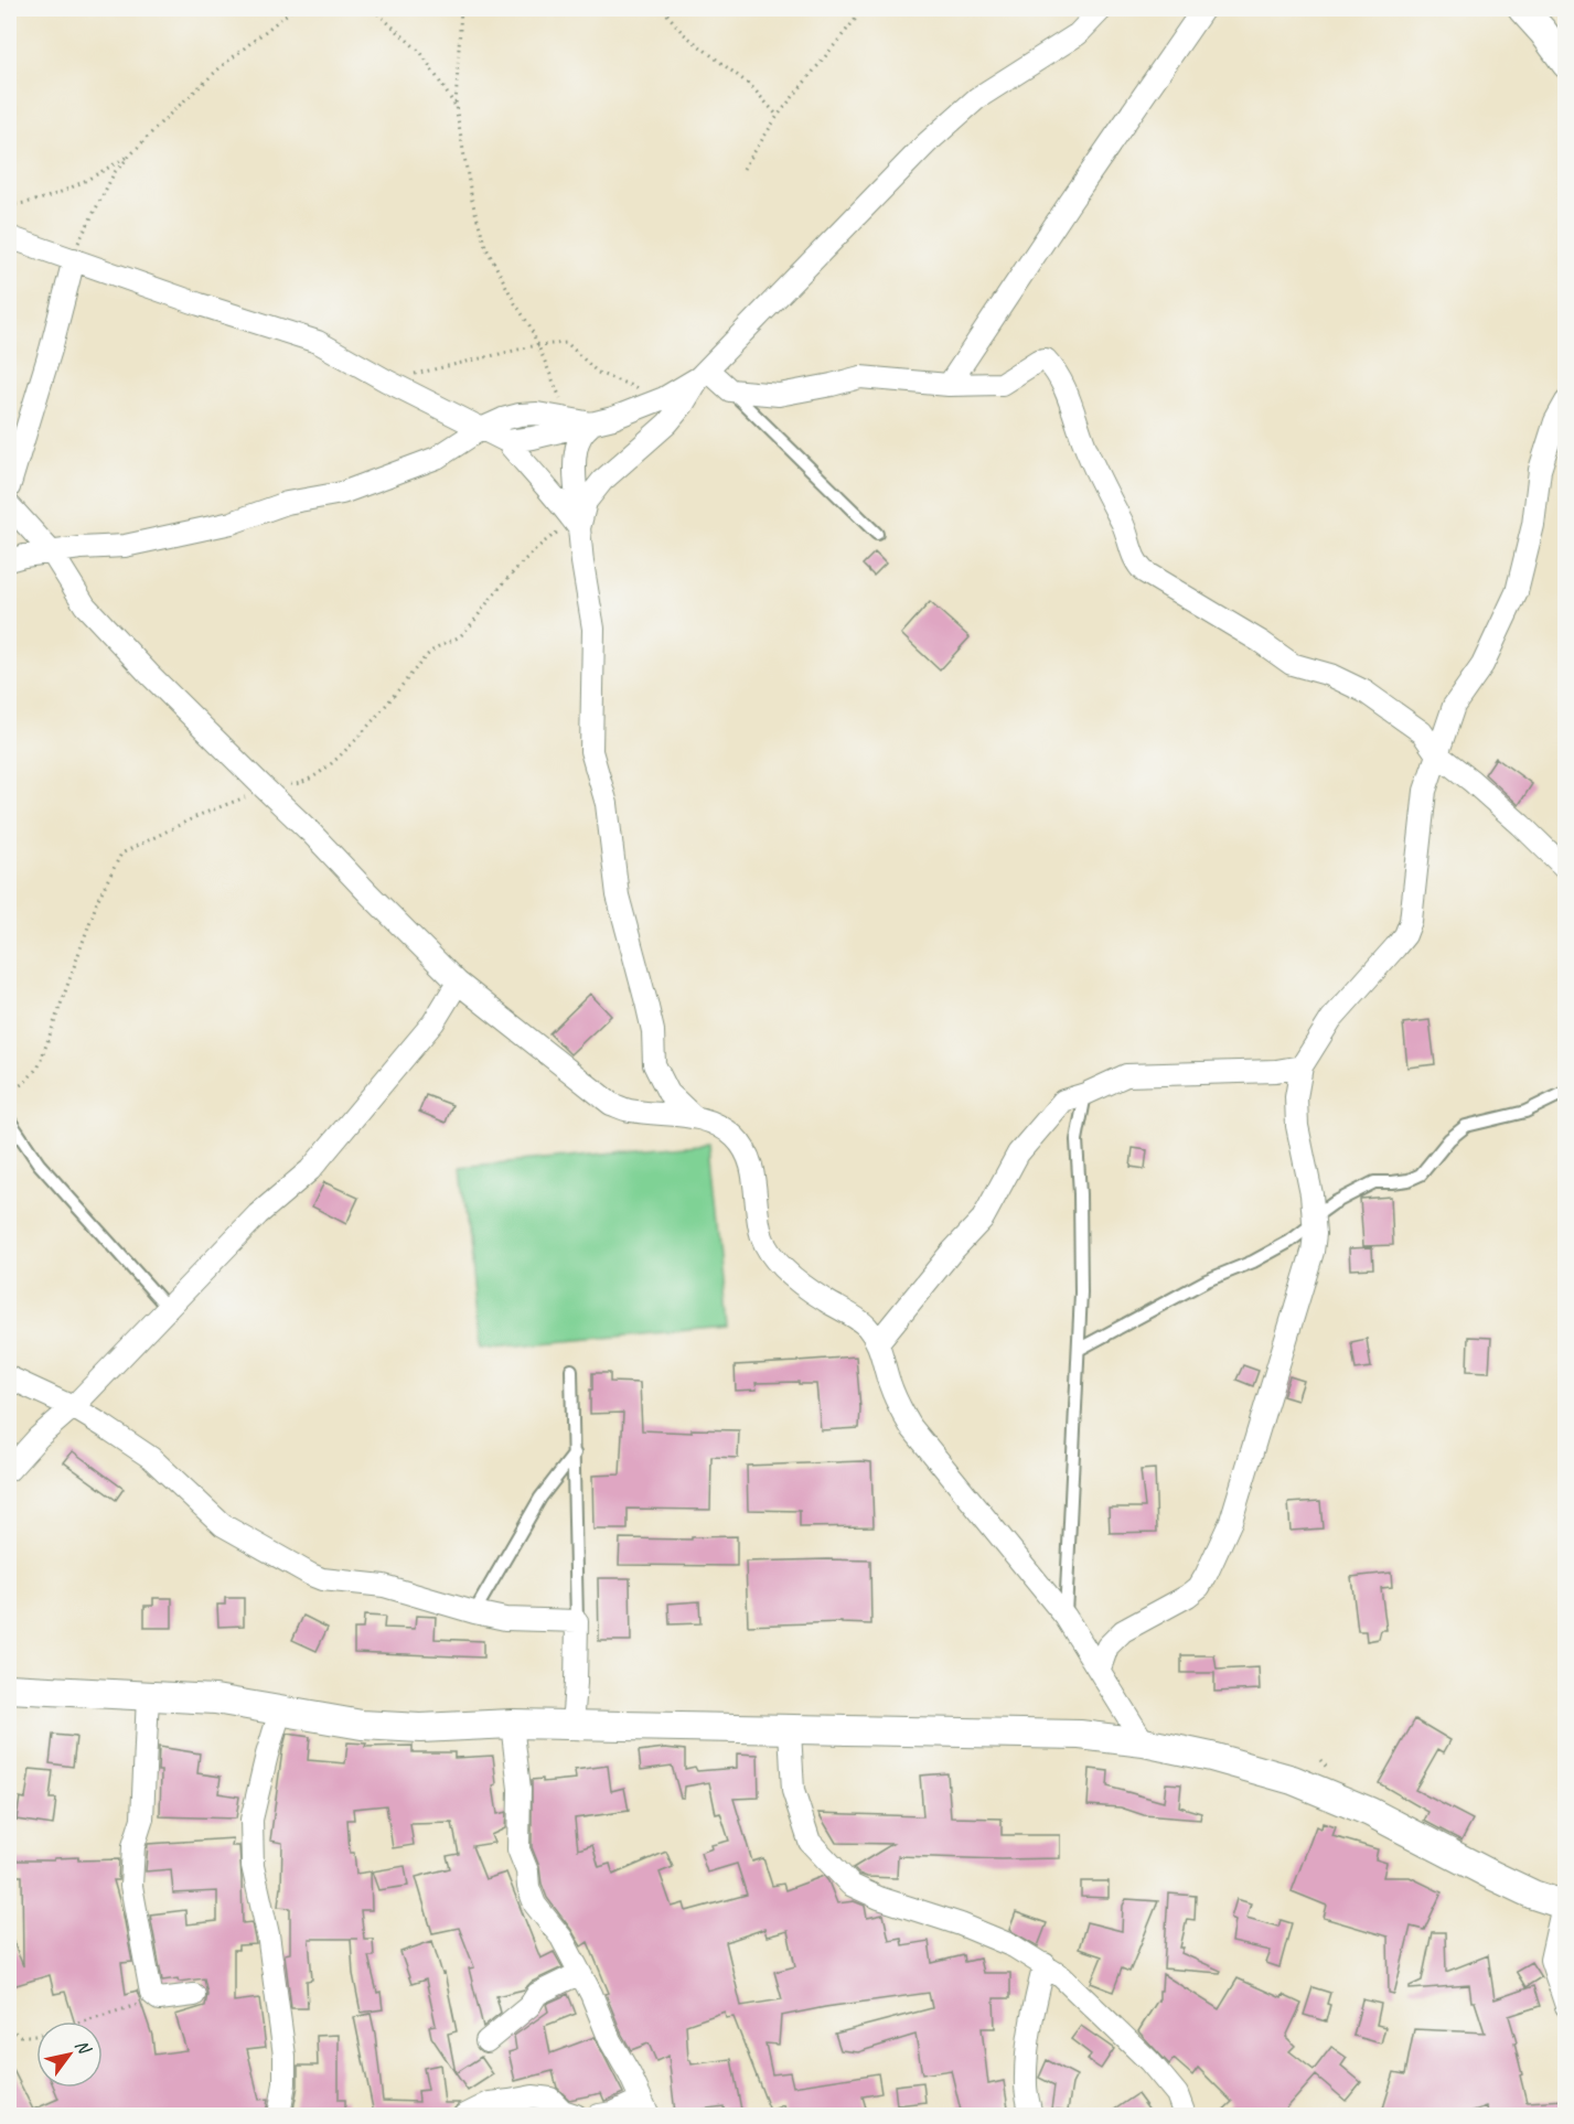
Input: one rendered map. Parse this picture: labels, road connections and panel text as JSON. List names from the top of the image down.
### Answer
{
  "north": "top right"
}
